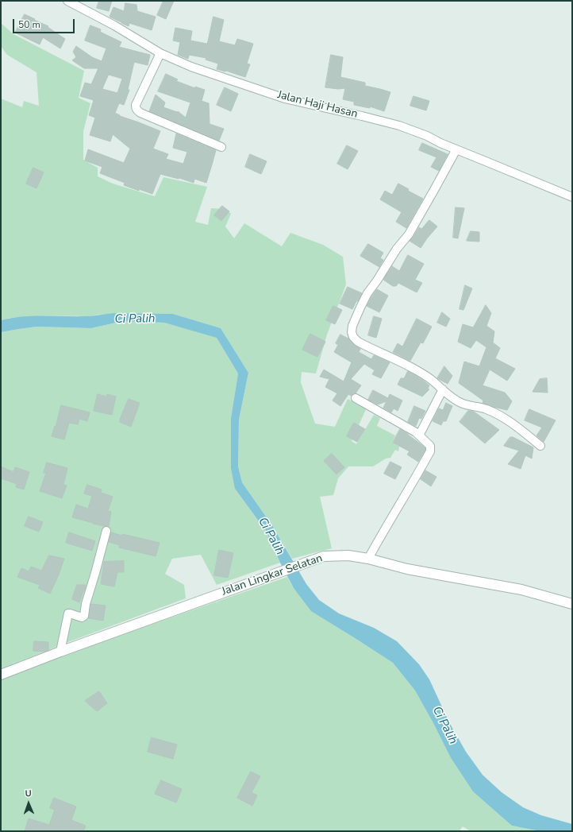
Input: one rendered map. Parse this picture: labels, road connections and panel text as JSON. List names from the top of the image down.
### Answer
{
  "streets": {
    "street": ["Jalan Haji Hasan", "Jalan Lingkar Selatan"]
  },
  "water": ["Ci Palih"],
  "scale_bar": "50 m",
  "north": "top"
}
